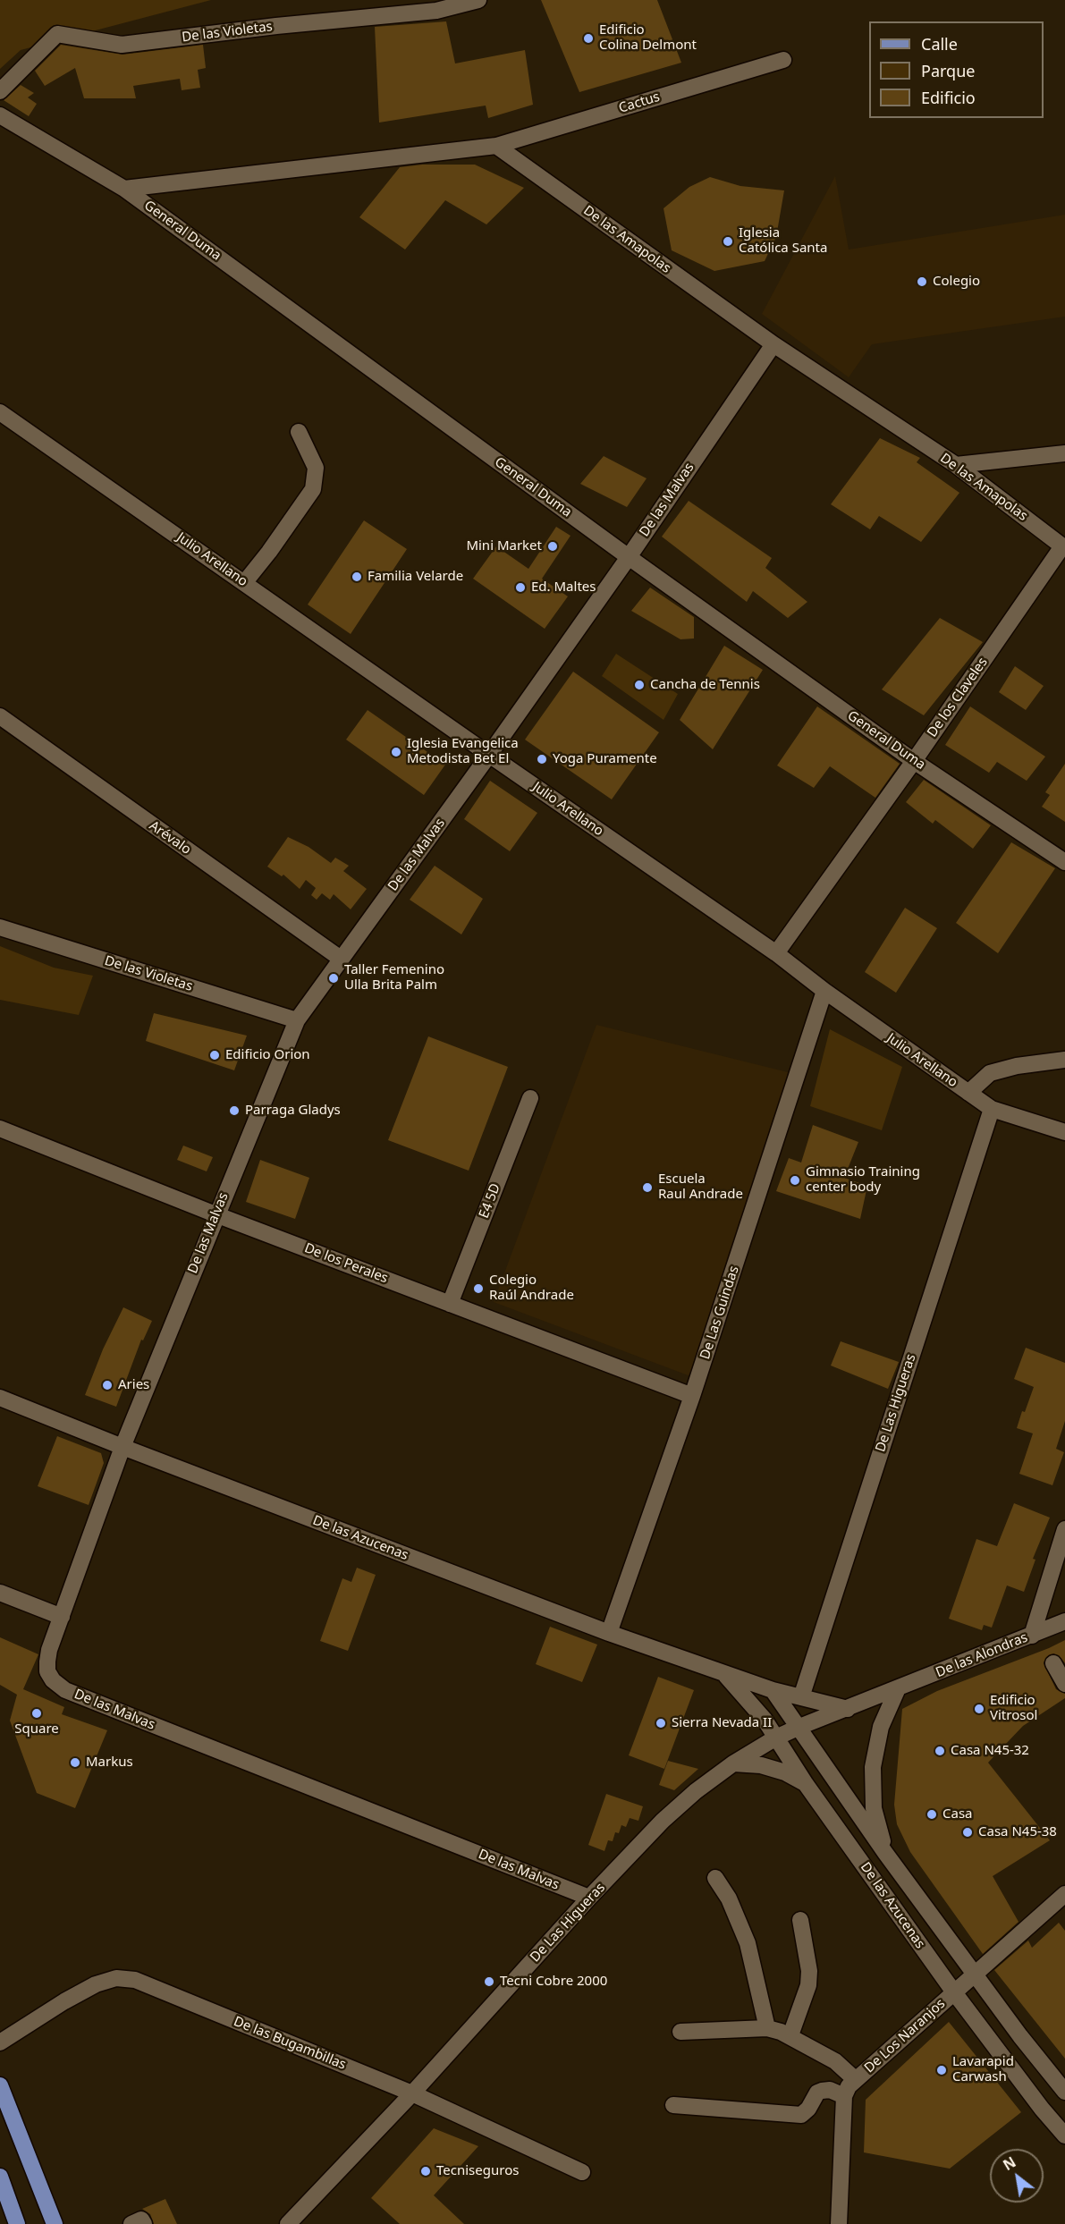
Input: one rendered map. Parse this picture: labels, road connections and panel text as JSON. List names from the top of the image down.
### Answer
{
  "streets": {
    "street": [
      "De las Violetas",
      "Cactus",
      "General Duma",
      "De las Amapolas",
      "De las Malvas",
      "Julio Arellano",
      "De los Claveles",
      "Arévalo",
      "E4 5D",
      "De los Perales",
      "De Las Guindas",
      "De Las Higueras",
      "De las Azucenas",
      "De las Alondras",
      "De Los Naranjos",
      "De las Bugambillas"
    ]
  },
  "crossings": [
    ["De las Violetas", "De las Malvas"],
    ["Cactus", "De las Amapolas"],
    ["General Duma", "De las Malvas"],
    ["General Duma", "De los Claveles"],
    ["De las Amapolas", "De las Malvas"],
    ["De las Amapolas", "De los Claveles"],
    ["De las Malvas", "Julio Arellano"],
    ["De las Malvas", "Arévalo"],
    ["De las Malvas", "De los Perales"],
    ["De las Malvas", "De Las Higueras"],
    ["De las Malvas", "De las Azucenas"],
    ["Julio Arellano", "De los Claveles"],
    ["Julio Arellano", "De Las Guindas"],
    ["Julio Arellano", "De Las Higueras"],
    ["E4 5D", "De los Perales"],
    ["De los Perales", "De Las Guindas"],
    ["De Las Guindas", "De las Azucenas"],
    ["De Las Higueras", "De las Azucenas"],
    ["De Las Higueras", "De las Alondras"],
    ["De Las Higueras", "De las Bugambillas"],
    ["De las Azucenas", "De Los Naranjos"]
  ],
  "places": [
    "Edificio Colina Delmont",
    "Iglesia Católica Santa",
    "Colegio",
    "Mini Market",
    "Familia Velarde",
    "Ed. Maltes",
    "Cancha de Tennis",
    "Iglesia Evangelica Metodista Bet El",
    "Yoga Puramente",
    "Taller Femenino Ulla Brita Palm",
    "Edificio Orion",
    "Parraga Gladys",
    "Gimnasio Training center body",
    "Escuela Raul Andrade",
    "Colegio Raúl Andrade",
    "Aries",
    "Edificio Vitrosol",
    "Square",
    "Sierra Nevada II",
    "Casa N45-32",
    "Markus",
    "Casa",
    "Casa N45-38",
    "Tecni Cobre 2000",
    "Lavarapid Carwash",
    "Tecniseguros"
  ],
  "legend": ["Calle", "Parque", "Edificio"],
  "north": "top left"
}
